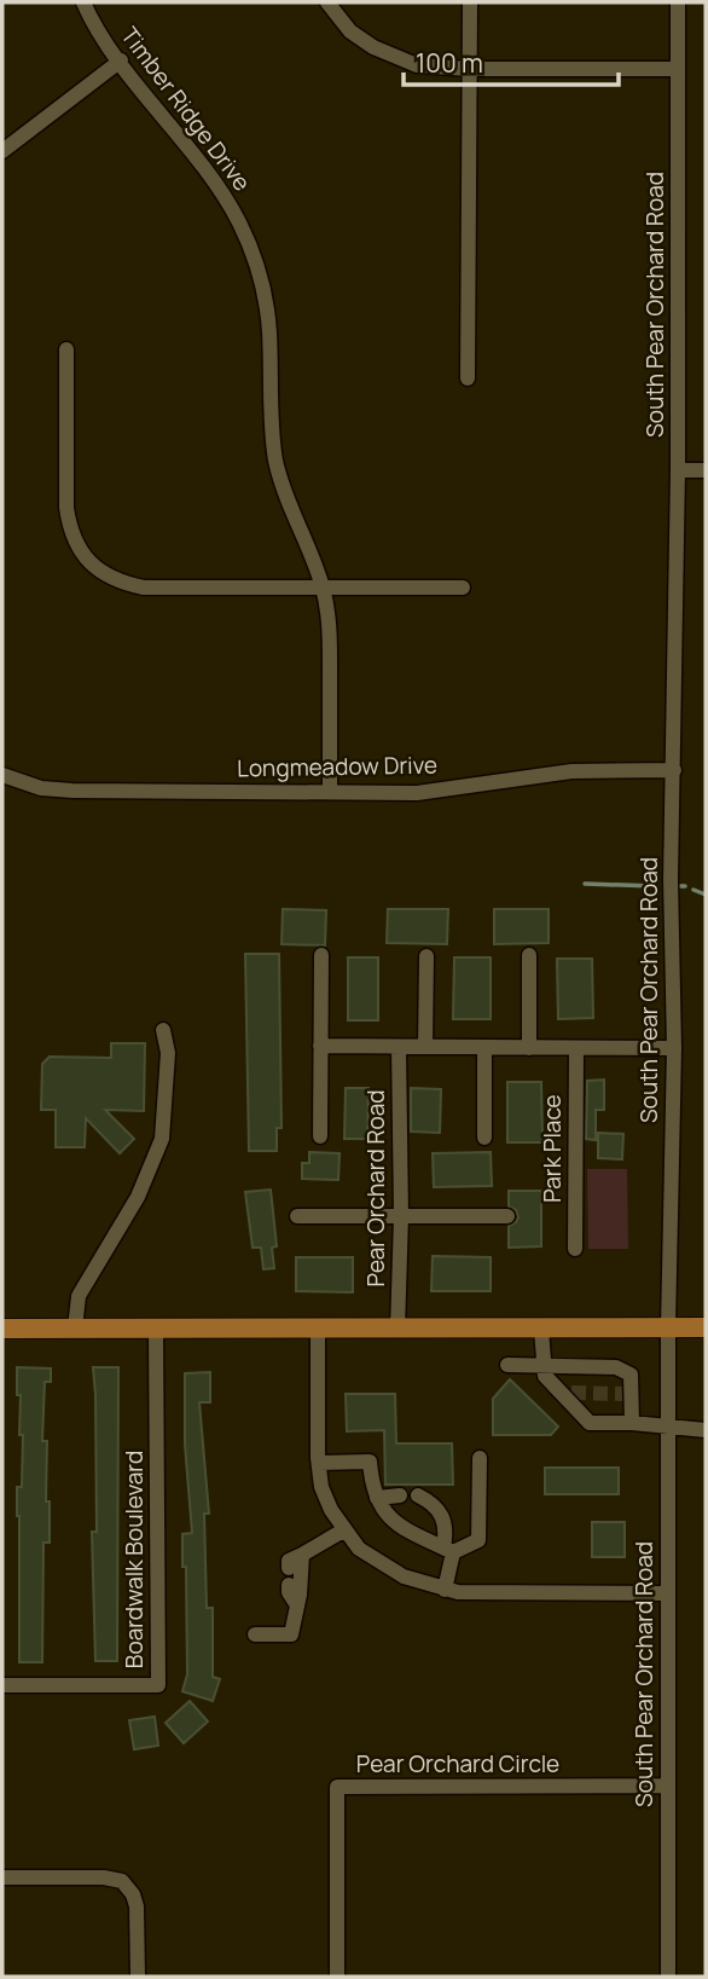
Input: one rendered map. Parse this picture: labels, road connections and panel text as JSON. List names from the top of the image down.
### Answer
{
  "streets": {
    "street": [
      "Timber Ridge Drive",
      "South Pear Orchard Road",
      "Longmeadow Drive",
      "Park Place",
      "Pear Orchard Road",
      "Boardwalk Boulevard",
      "Pear Orchard Circle"
    ]
  },
  "crossings": [
    ["Timber Ridge Drive", "Longmeadow Drive"],
    ["South Pear Orchard Road", "Longmeadow Drive"],
    ["South Pear Orchard Road", "Pear Orchard Circle"],
    ["Park Place", "Pear Orchard Road"]
  ],
  "scale_bar": "100 m"
}
